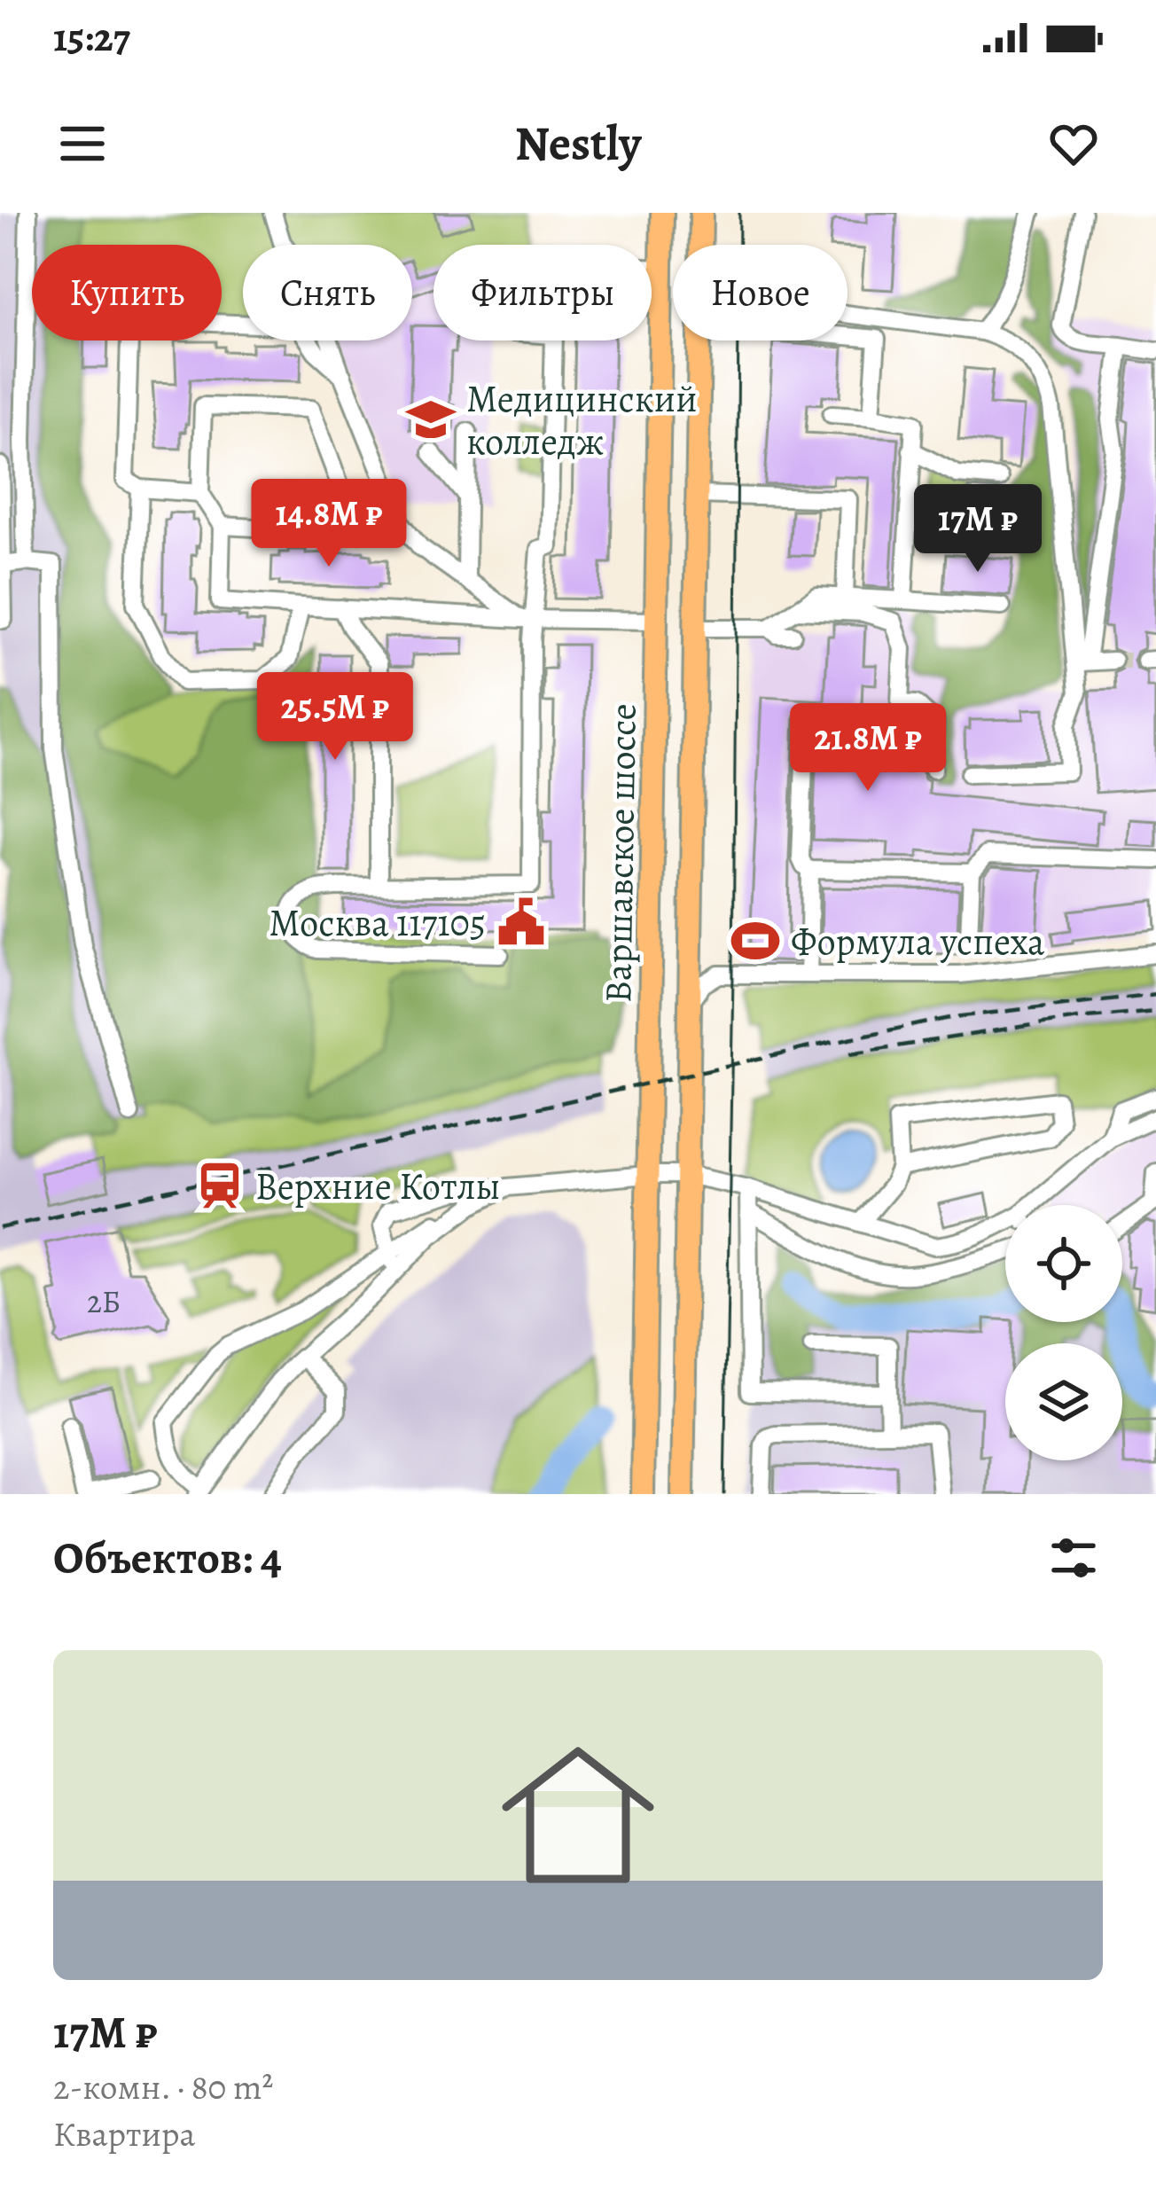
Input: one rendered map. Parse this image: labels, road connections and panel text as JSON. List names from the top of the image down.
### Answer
{
  "streets": {
    "main road": ["Варшавское шоссе"]
  },
  "places": {
    "school or university": ["Медицинский колледж"],
    "public building": ["Москва 117105"],
    "sports": ["Формула успеха"],
    "station": ["Верхние Котлы"]
  },
  "house_numbers": ["2Б"],
  "page": {
    "status": "15:27",
    "header": "Nestly",
    "chip": [
      "Купить",
      "Снять",
      "Фильтры",
      "Новое"
    ],
    "price": [
      "14.8M ₽",
      "17M ₽",
      "25.5M ₽",
      "21.8M ₽"
    ],
    "heading": "Объектов: 4",
    "list": [
      {
        "name": "17M ₽",
        "note": "2-комн. · 80 m² · Квартира"
      }
    ]
  }
}
